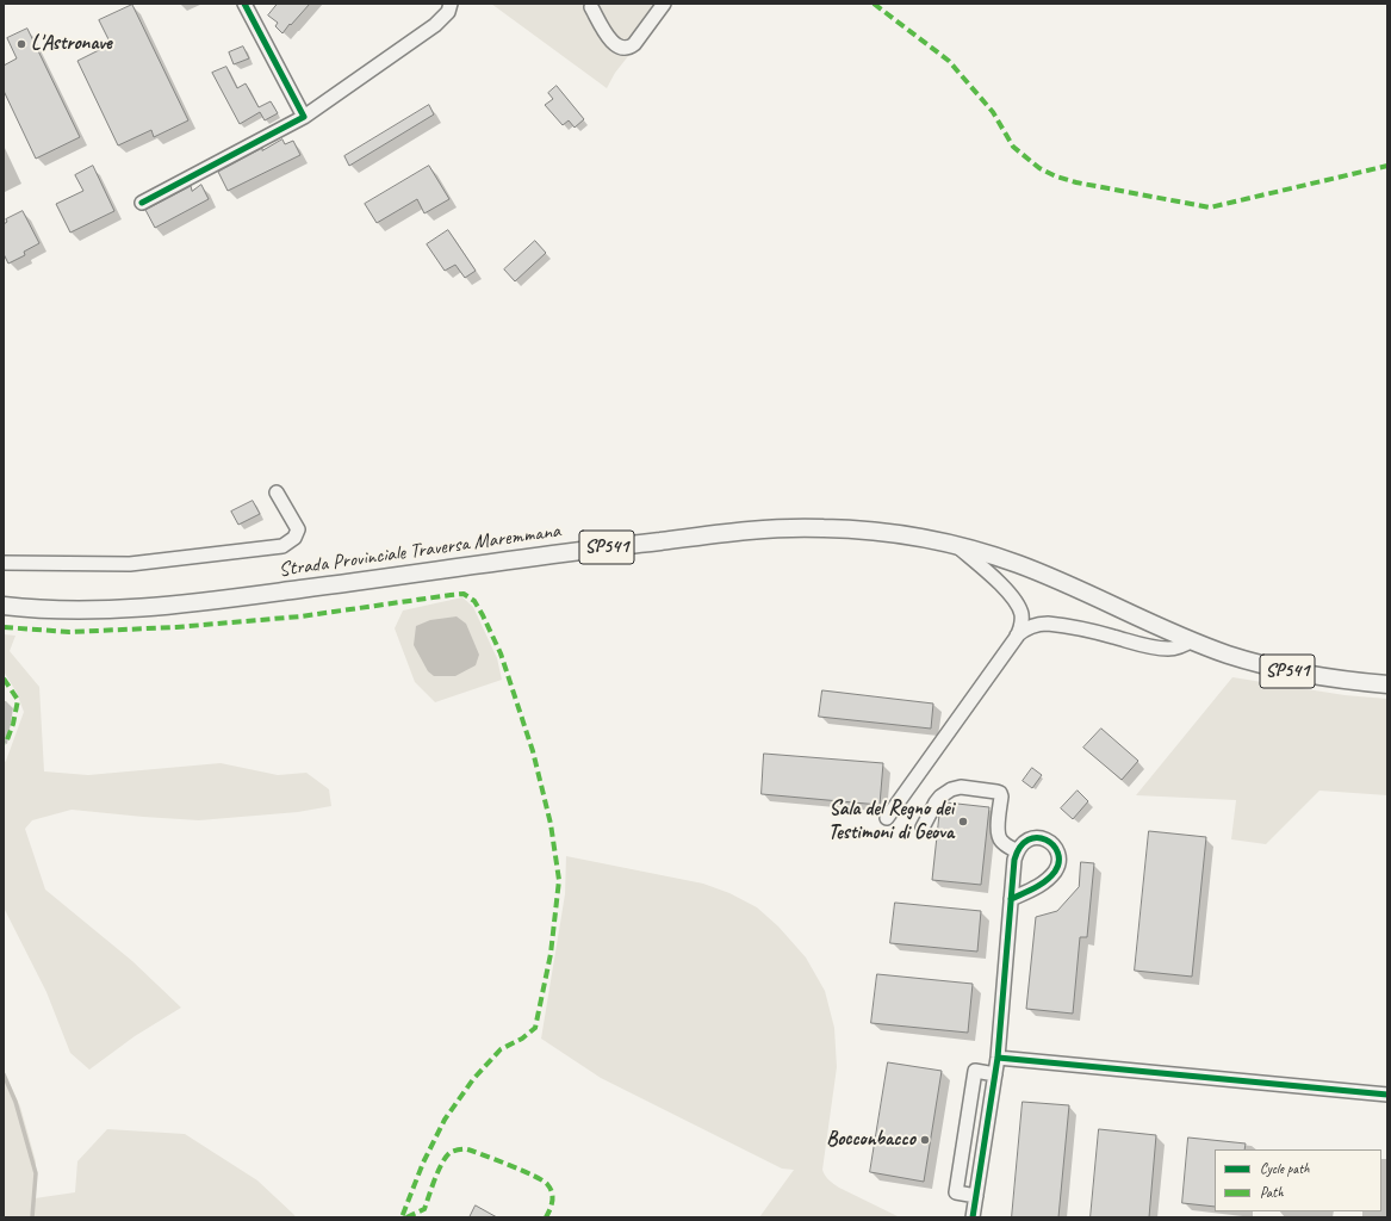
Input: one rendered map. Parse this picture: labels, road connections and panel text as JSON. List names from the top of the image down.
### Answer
{
  "streets": {
    "main road": ["SP541", "Strada Provinciale Traversa Maremmana"]
  },
  "places": ["L'Astronave", "Sala del Regno dei Testimoni di Geova", "Bocconbacco"],
  "legend": ["Cycle path", "Path"]
}
